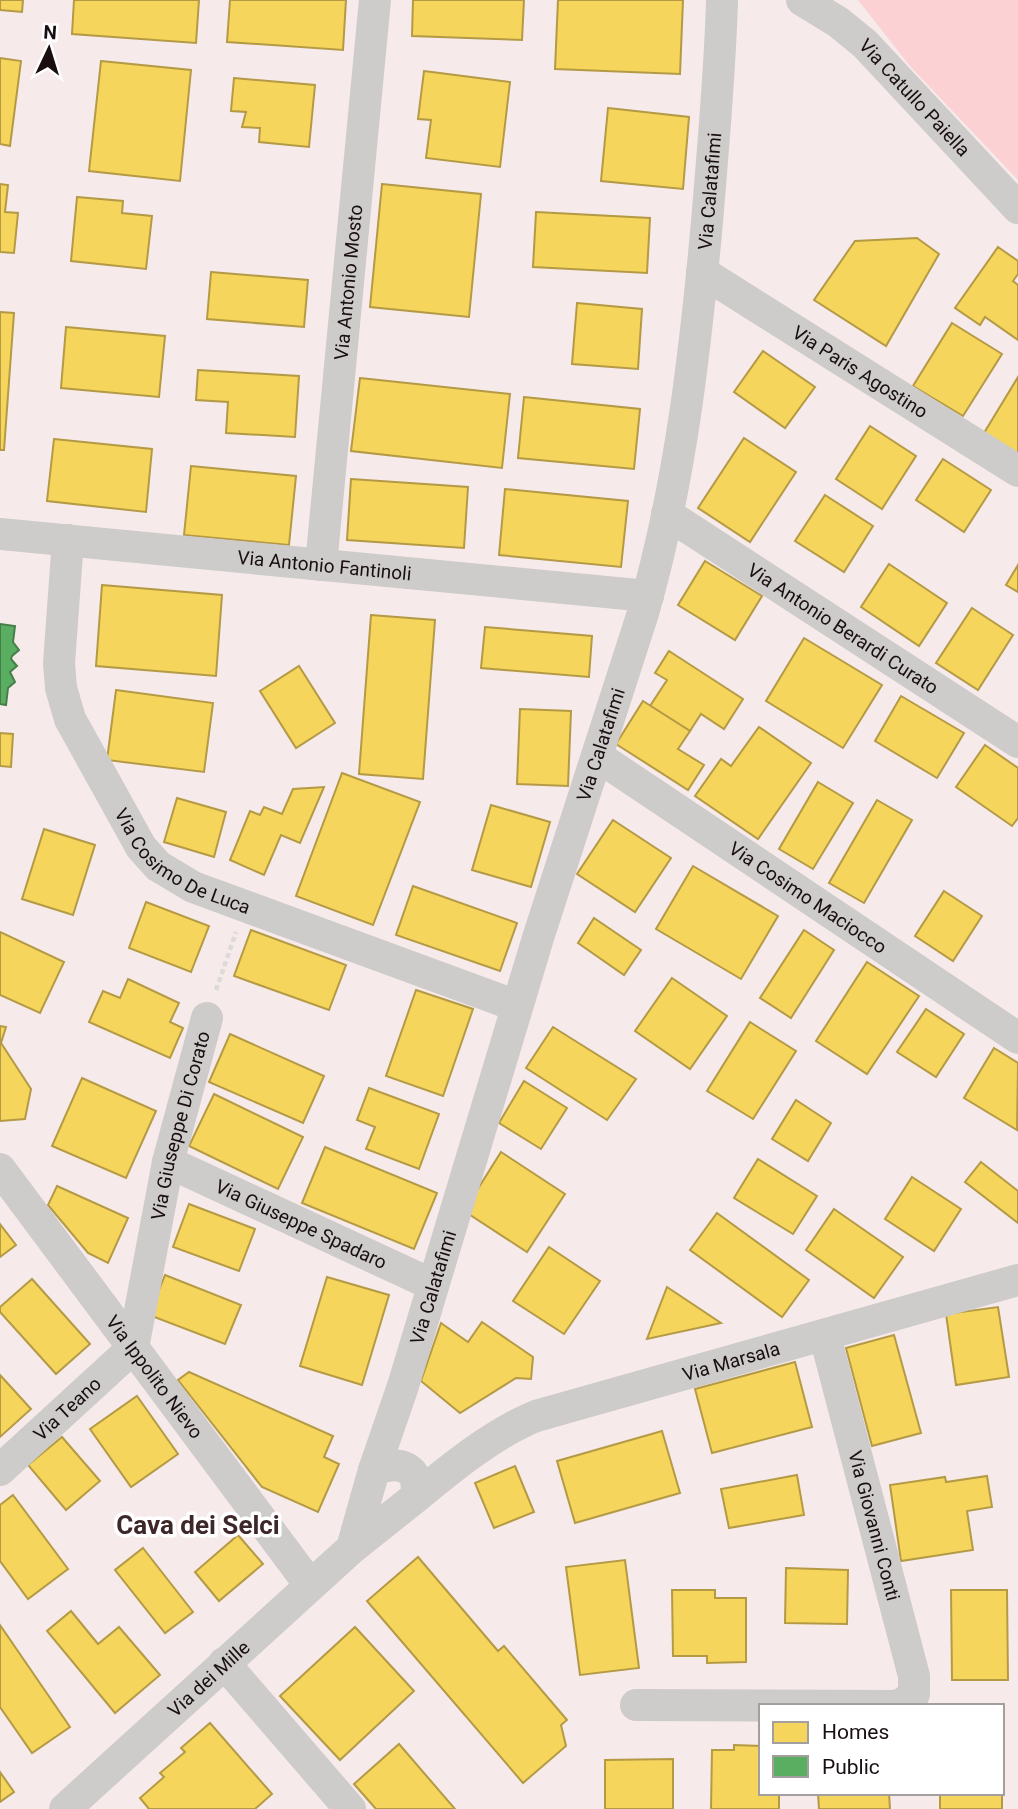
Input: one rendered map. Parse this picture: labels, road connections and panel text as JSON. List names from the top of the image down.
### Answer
{
  "streets": {
    "street": [
      "Via Catullo Paiella",
      "Via Calatafimi",
      "Via Antonio Mosto",
      "Via Paris Agostino",
      "Via Antonio Fantinoli",
      "Via Antonio Berardi Curato",
      "Via Cosimo De Luca",
      "Via Cosimo Maciocco",
      "Via Giuseppe Di Corato",
      "Via Giuseppe Spadaro",
      "Via Marsala",
      "Via Ippolito Nievo",
      "Via Teano",
      "Via Giovanni Conti",
      "Via dei Mille"
    ]
  },
  "crossings": [
    ["Via Calatafimi", "Via Paris Agostino"],
    ["Via Calatafimi", "Via Antonio Fantinoli"],
    ["Via Calatafimi", "Via Antonio Berardi Curato"],
    ["Via Calatafimi", "Via Cosimo De Luca"],
    ["Via Calatafimi", "Via Cosimo Maciocco"],
    ["Via Calatafimi", "Via Giuseppe Spadaro"],
    ["Via Antonio Mosto", "Via Antonio Fantinoli"],
    ["Via Antonio Fantinoli", "Via Cosimo De Luca"],
    ["Via Cosimo De Luca", "Via Giuseppe Di Corato"],
    ["Via Giuseppe Di Corato", "Via Giuseppe Spadaro"],
    ["Via Giuseppe Di Corato", "Via Ippolito Nievo"],
    ["Via Giuseppe Di Corato", "Via Teano"],
    ["Via Marsala", "Via Giovanni Conti"],
    ["Via Marsala", "Via dei Mille"],
    ["Via Ippolito Nievo", "Via Teano"],
    ["Via Ippolito Nievo", "Via dei Mille"]
  ],
  "districts": ["Cava dei Selci"],
  "legend": ["Homes", "Public"],
  "north": "top"
}
